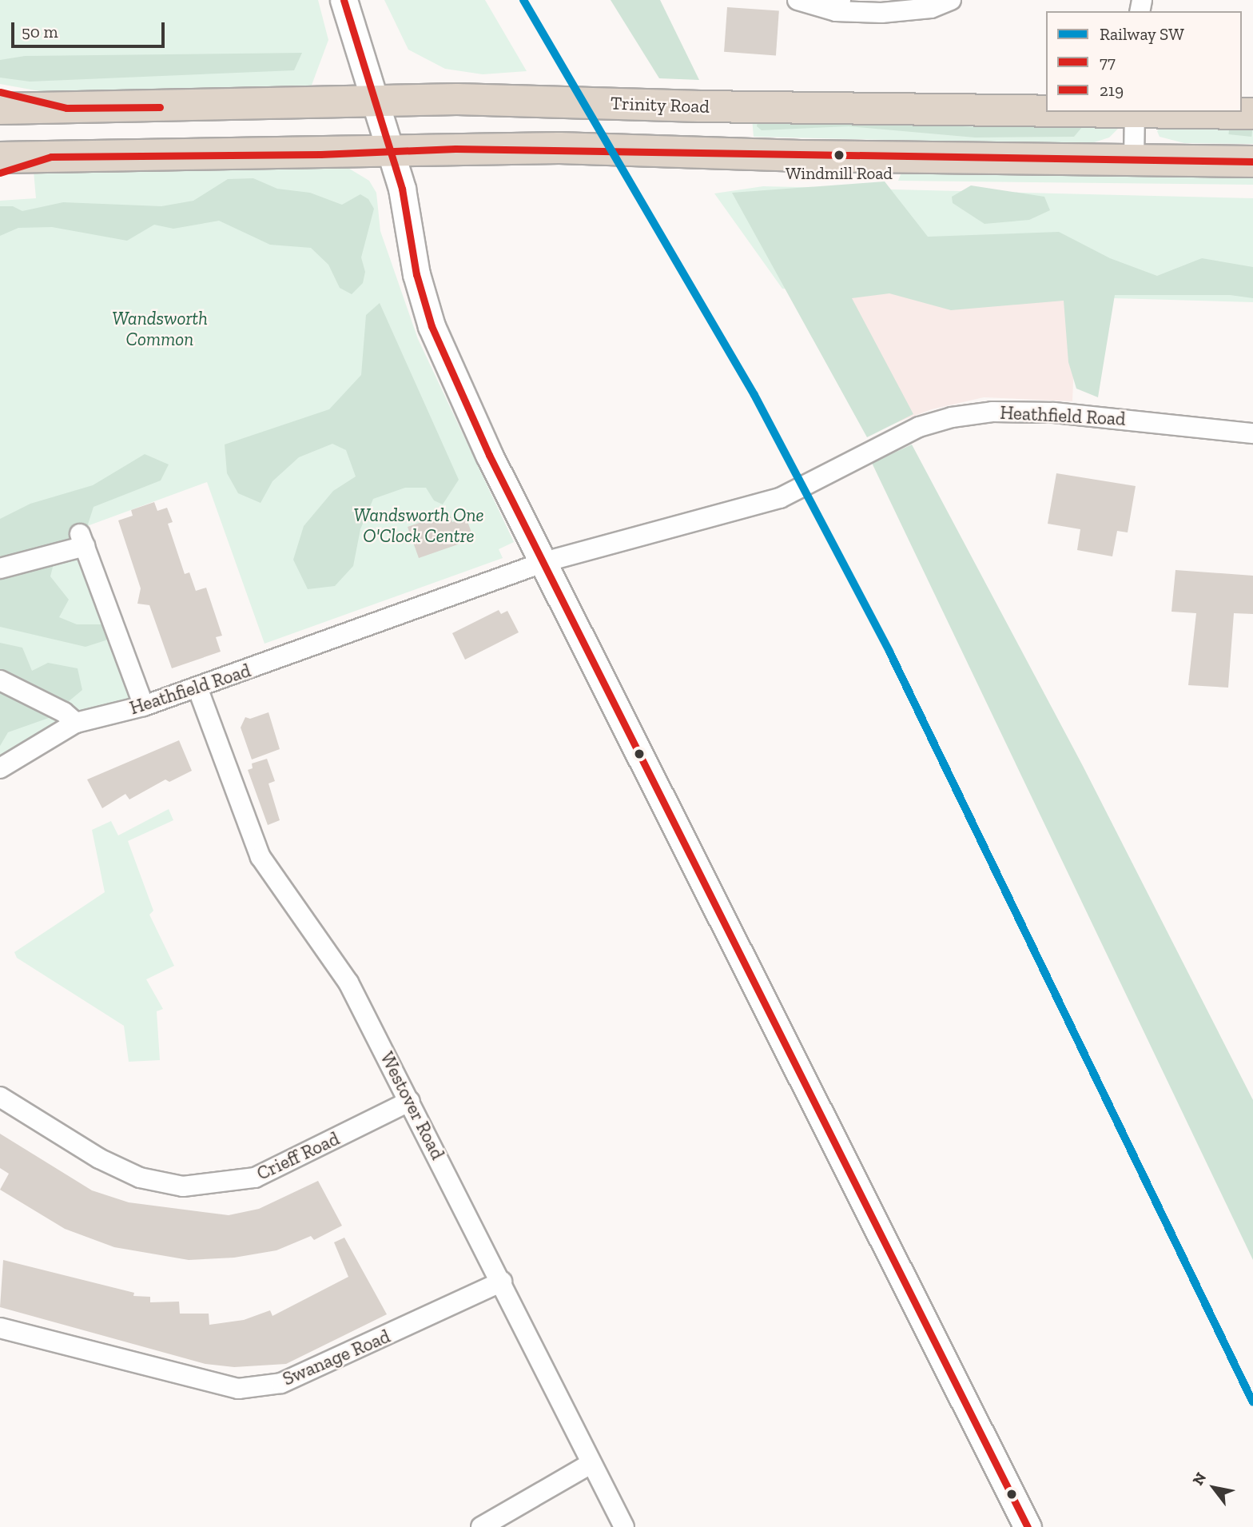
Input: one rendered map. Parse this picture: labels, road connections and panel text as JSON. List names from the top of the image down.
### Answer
{
  "streets": {
    "highway": ["Trinity Road"],
    "street": [
      "Heathfield Road",
      "Westover Road",
      "Crieff Road",
      "Swanage Road"
    ]
  },
  "crossings": [
    ["Heathfield Road", "Westover Road"],
    ["Westover Road", "Crieff Road"],
    ["Westover Road", "Swanage Road"]
  ],
  "parks": ["Wandsworth Common", "Wandsworth One O'Clock Centre"],
  "places": ["Windmill Road"],
  "lines": ["rail line SW", "transit line 77", "transit line 219"],
  "legend": ["Railway SW", "77", "219"],
  "scale_bar": "50 m",
  "north": "top left"
}
